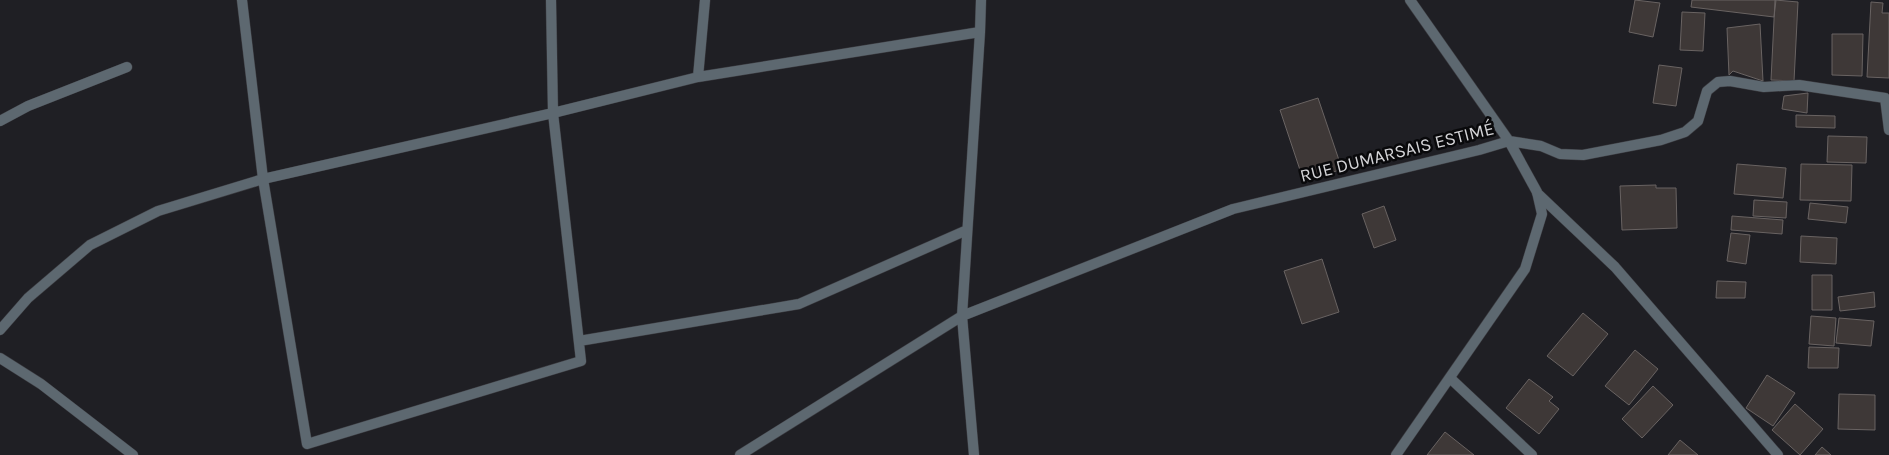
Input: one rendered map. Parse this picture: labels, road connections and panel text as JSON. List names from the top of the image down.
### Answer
{
  "streets": {
    "street": ["RUE DUMARSAIS ESTIMÉ"]
  }
}
